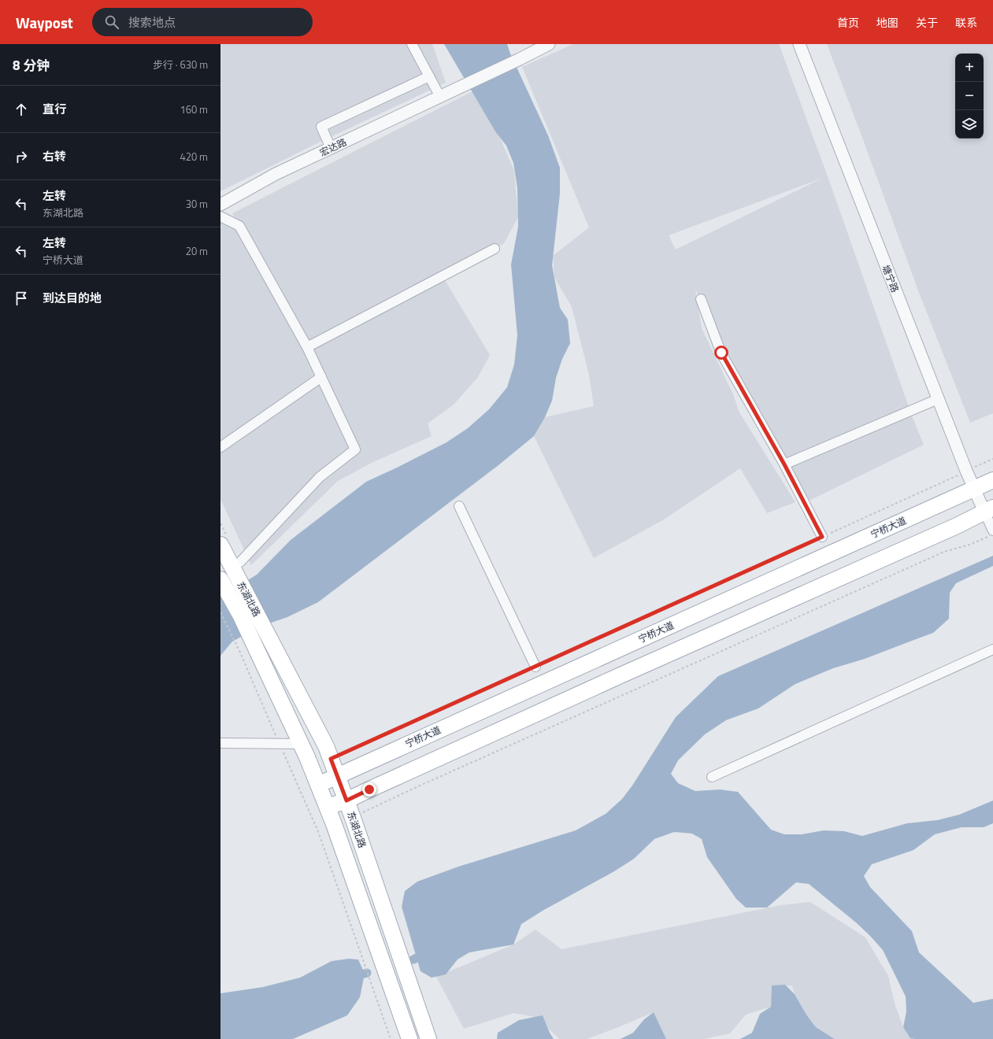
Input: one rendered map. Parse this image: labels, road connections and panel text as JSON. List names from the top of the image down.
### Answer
{
  "streets": {
    "main road": ["宁桥大道", "东湖北路"],
    "street": ["宏达路", "塘宁路"]
  },
  "crossings": [
    ["塘宁路", "宁桥大道"],
    ["宁桥大道", "东湖北路"]
  ],
  "page": {
    "header": "Waypost",
    "search": "搜索地点",
    "nav": [
      "首页",
      "地图",
      "关于",
      "联系"
    ],
    "heading": ["8 分钟", "步行 · 630 m"],
    "map_buttons": ["+", "−"],
    "list": [
      ["直行", "160 m"],
      ["右转", "420 m"],
      ["左转", "东湖北路", "30 m"],
      ["左转", "宁桥大道", "20 m"],
      "到达目的地"
    ]
  }
}
